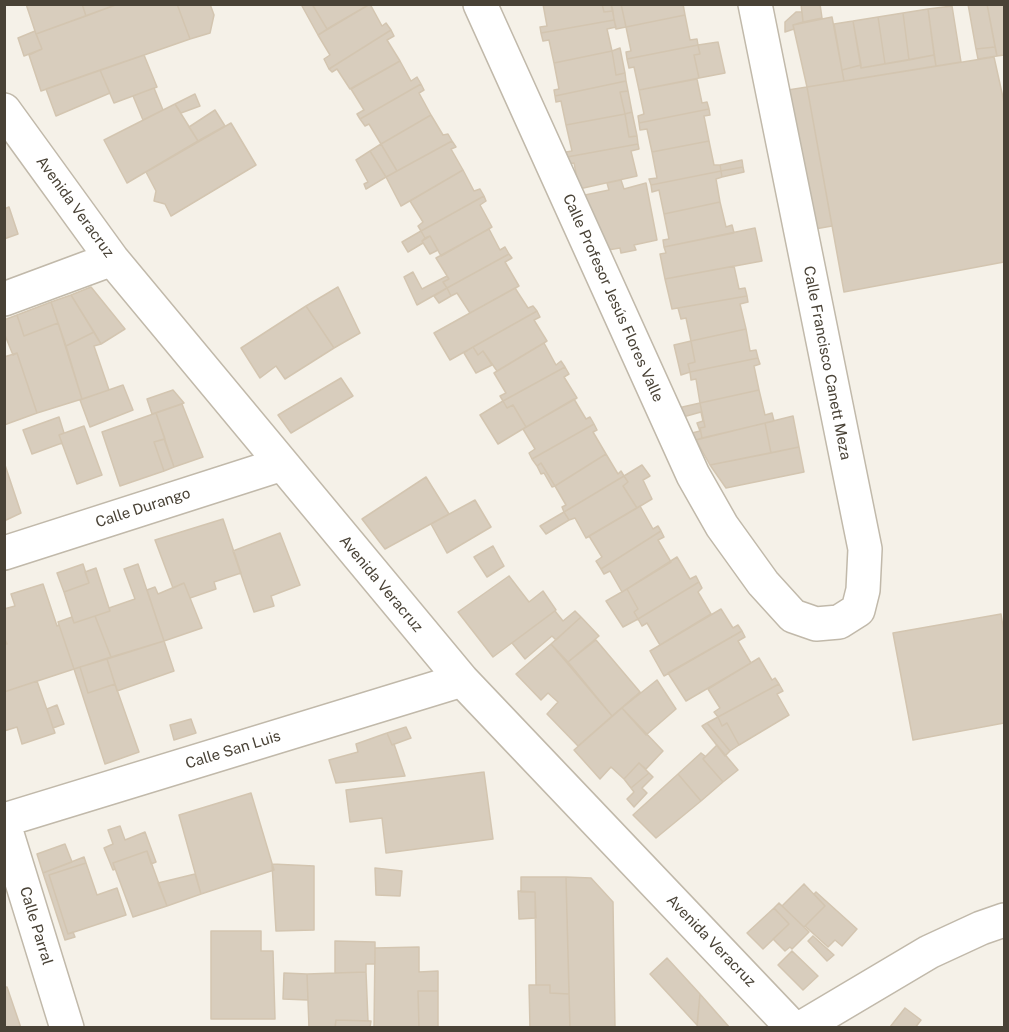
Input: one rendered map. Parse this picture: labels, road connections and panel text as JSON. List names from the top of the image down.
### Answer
{
  "streets": {
    "street": [
      "Avenida Veracruz",
      "Calle Profesor Jesús Flores Valle",
      "Calle Francisco Canett Meza",
      "Calle Durango",
      "Calle San Luis",
      "Calle Parral"
    ]
  },
  "crossings": [
    ["Avenida Veracruz", "Calle Durango"],
    ["Avenida Veracruz", "Calle San Luis"],
    ["Calle Profesor Jesús Flores Valle", "Calle Francisco Canett Meza"],
    ["Calle San Luis", "Calle Parral"]
  ]
}
